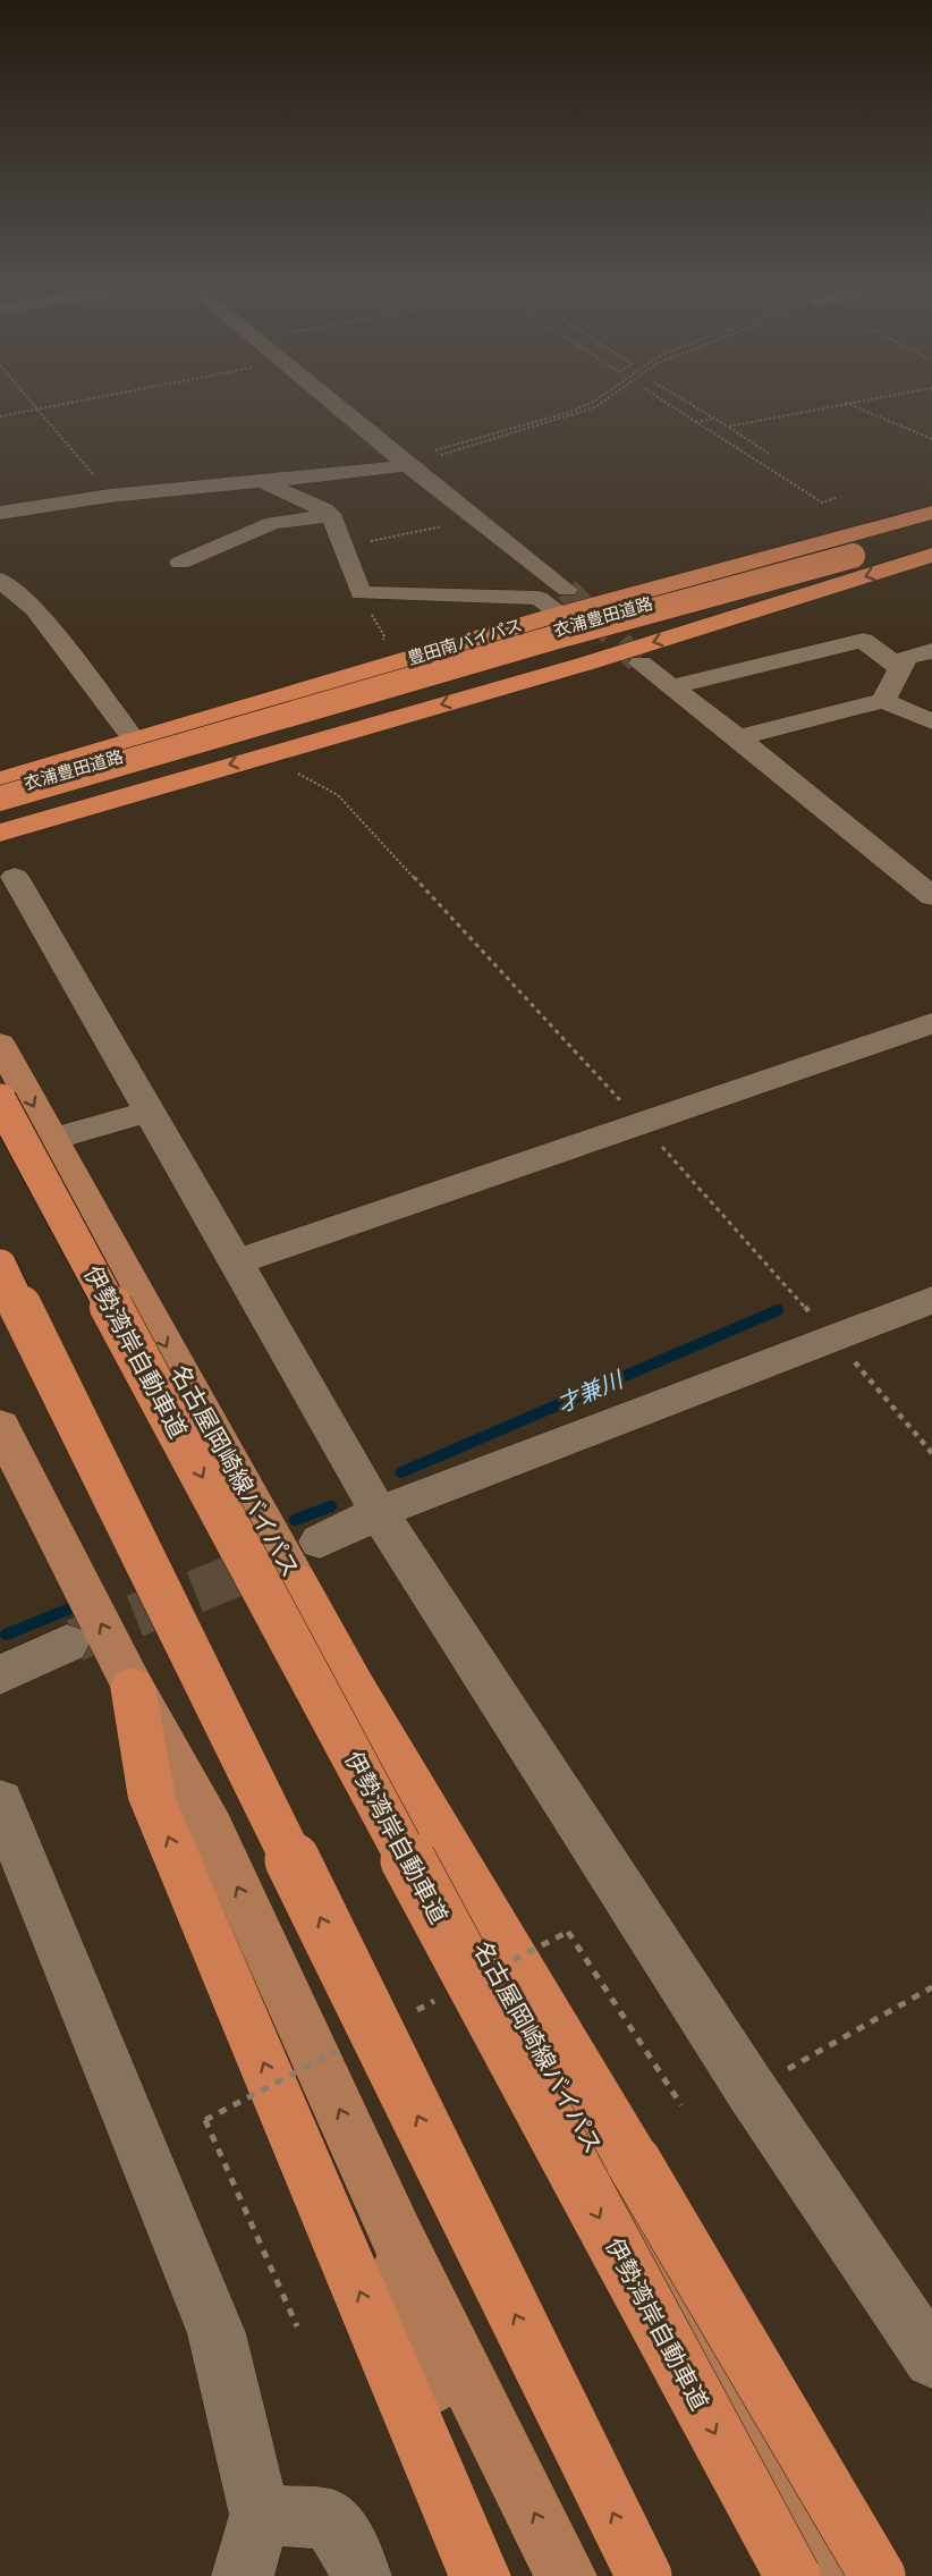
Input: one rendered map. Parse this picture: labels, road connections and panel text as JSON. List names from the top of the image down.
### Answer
{
  "streets": {
    "highway": ["衣浦豊田道路", "豊田南バイパス", "伊勢湾岸自動車道"],
    "main road": ["名古屋岡崎線バイパス"]
  },
  "water": ["才兼川"]
}
